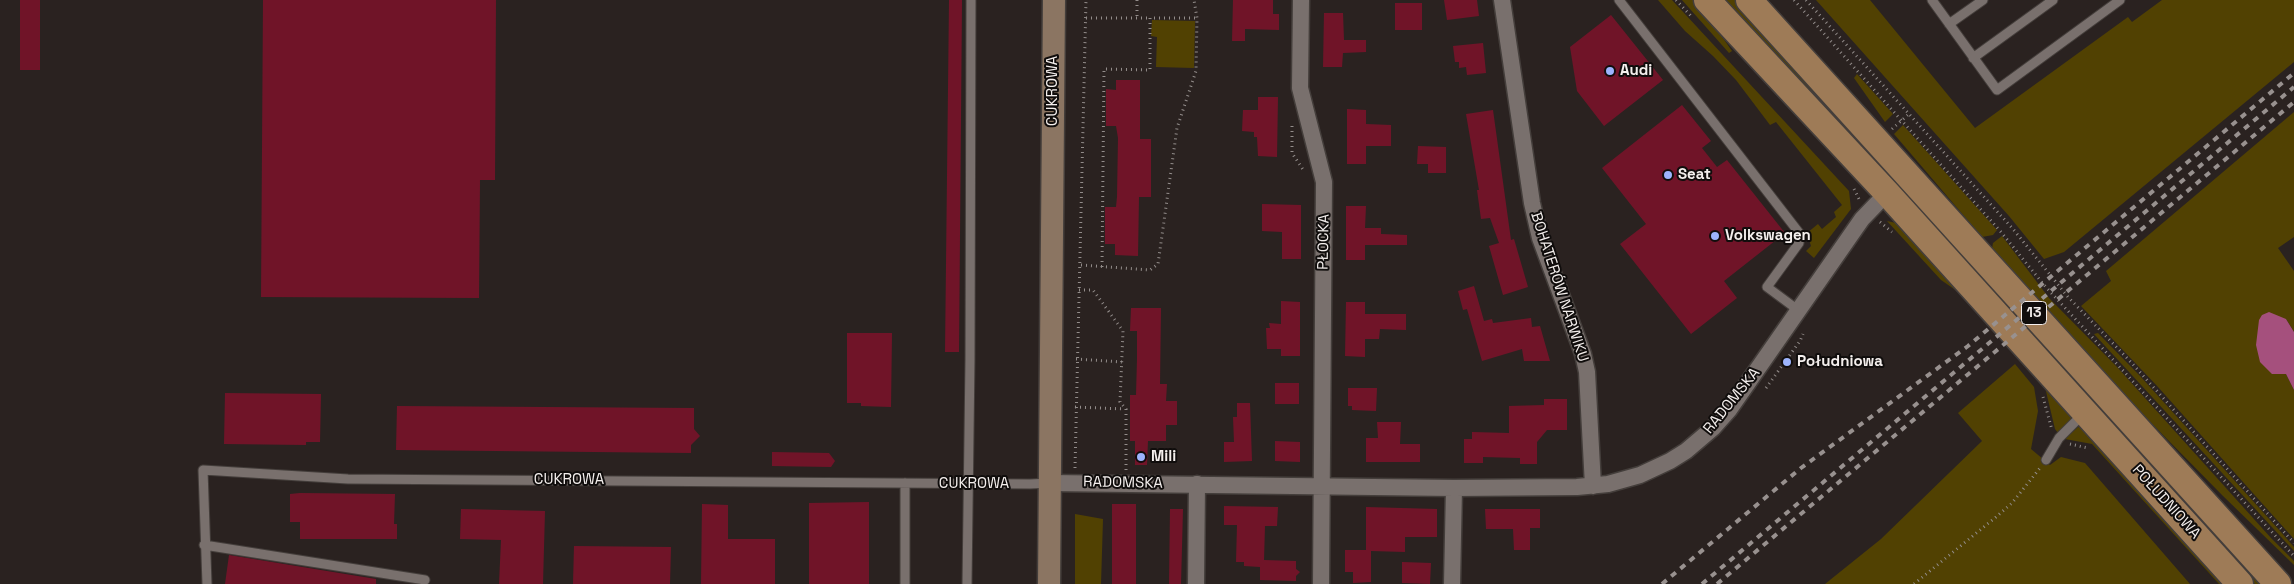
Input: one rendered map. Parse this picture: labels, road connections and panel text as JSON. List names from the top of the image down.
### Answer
{
  "streets": {
    "main road": ["13", "POŁUDNIOWA"],
    "street": [
      "CUKROWA",
      "PŁOCKA",
      "BOHATERÓW NARWIKU",
      "RADOMSKA"
    ]
  },
  "crossings": [
    ["CUKROWA", "RADOMSKA"],
    ["PŁOCKA", "RADOMSKA"],
    ["BOHATERÓW NARWIKU", "RADOMSKA"],
    ["RADOMSKA", "POŁUDNIOWA"]
  ],
  "places": [
    "Audi",
    "Seat",
    "Volkswagen",
    "Południowa",
    "Mili"
  ]
}
